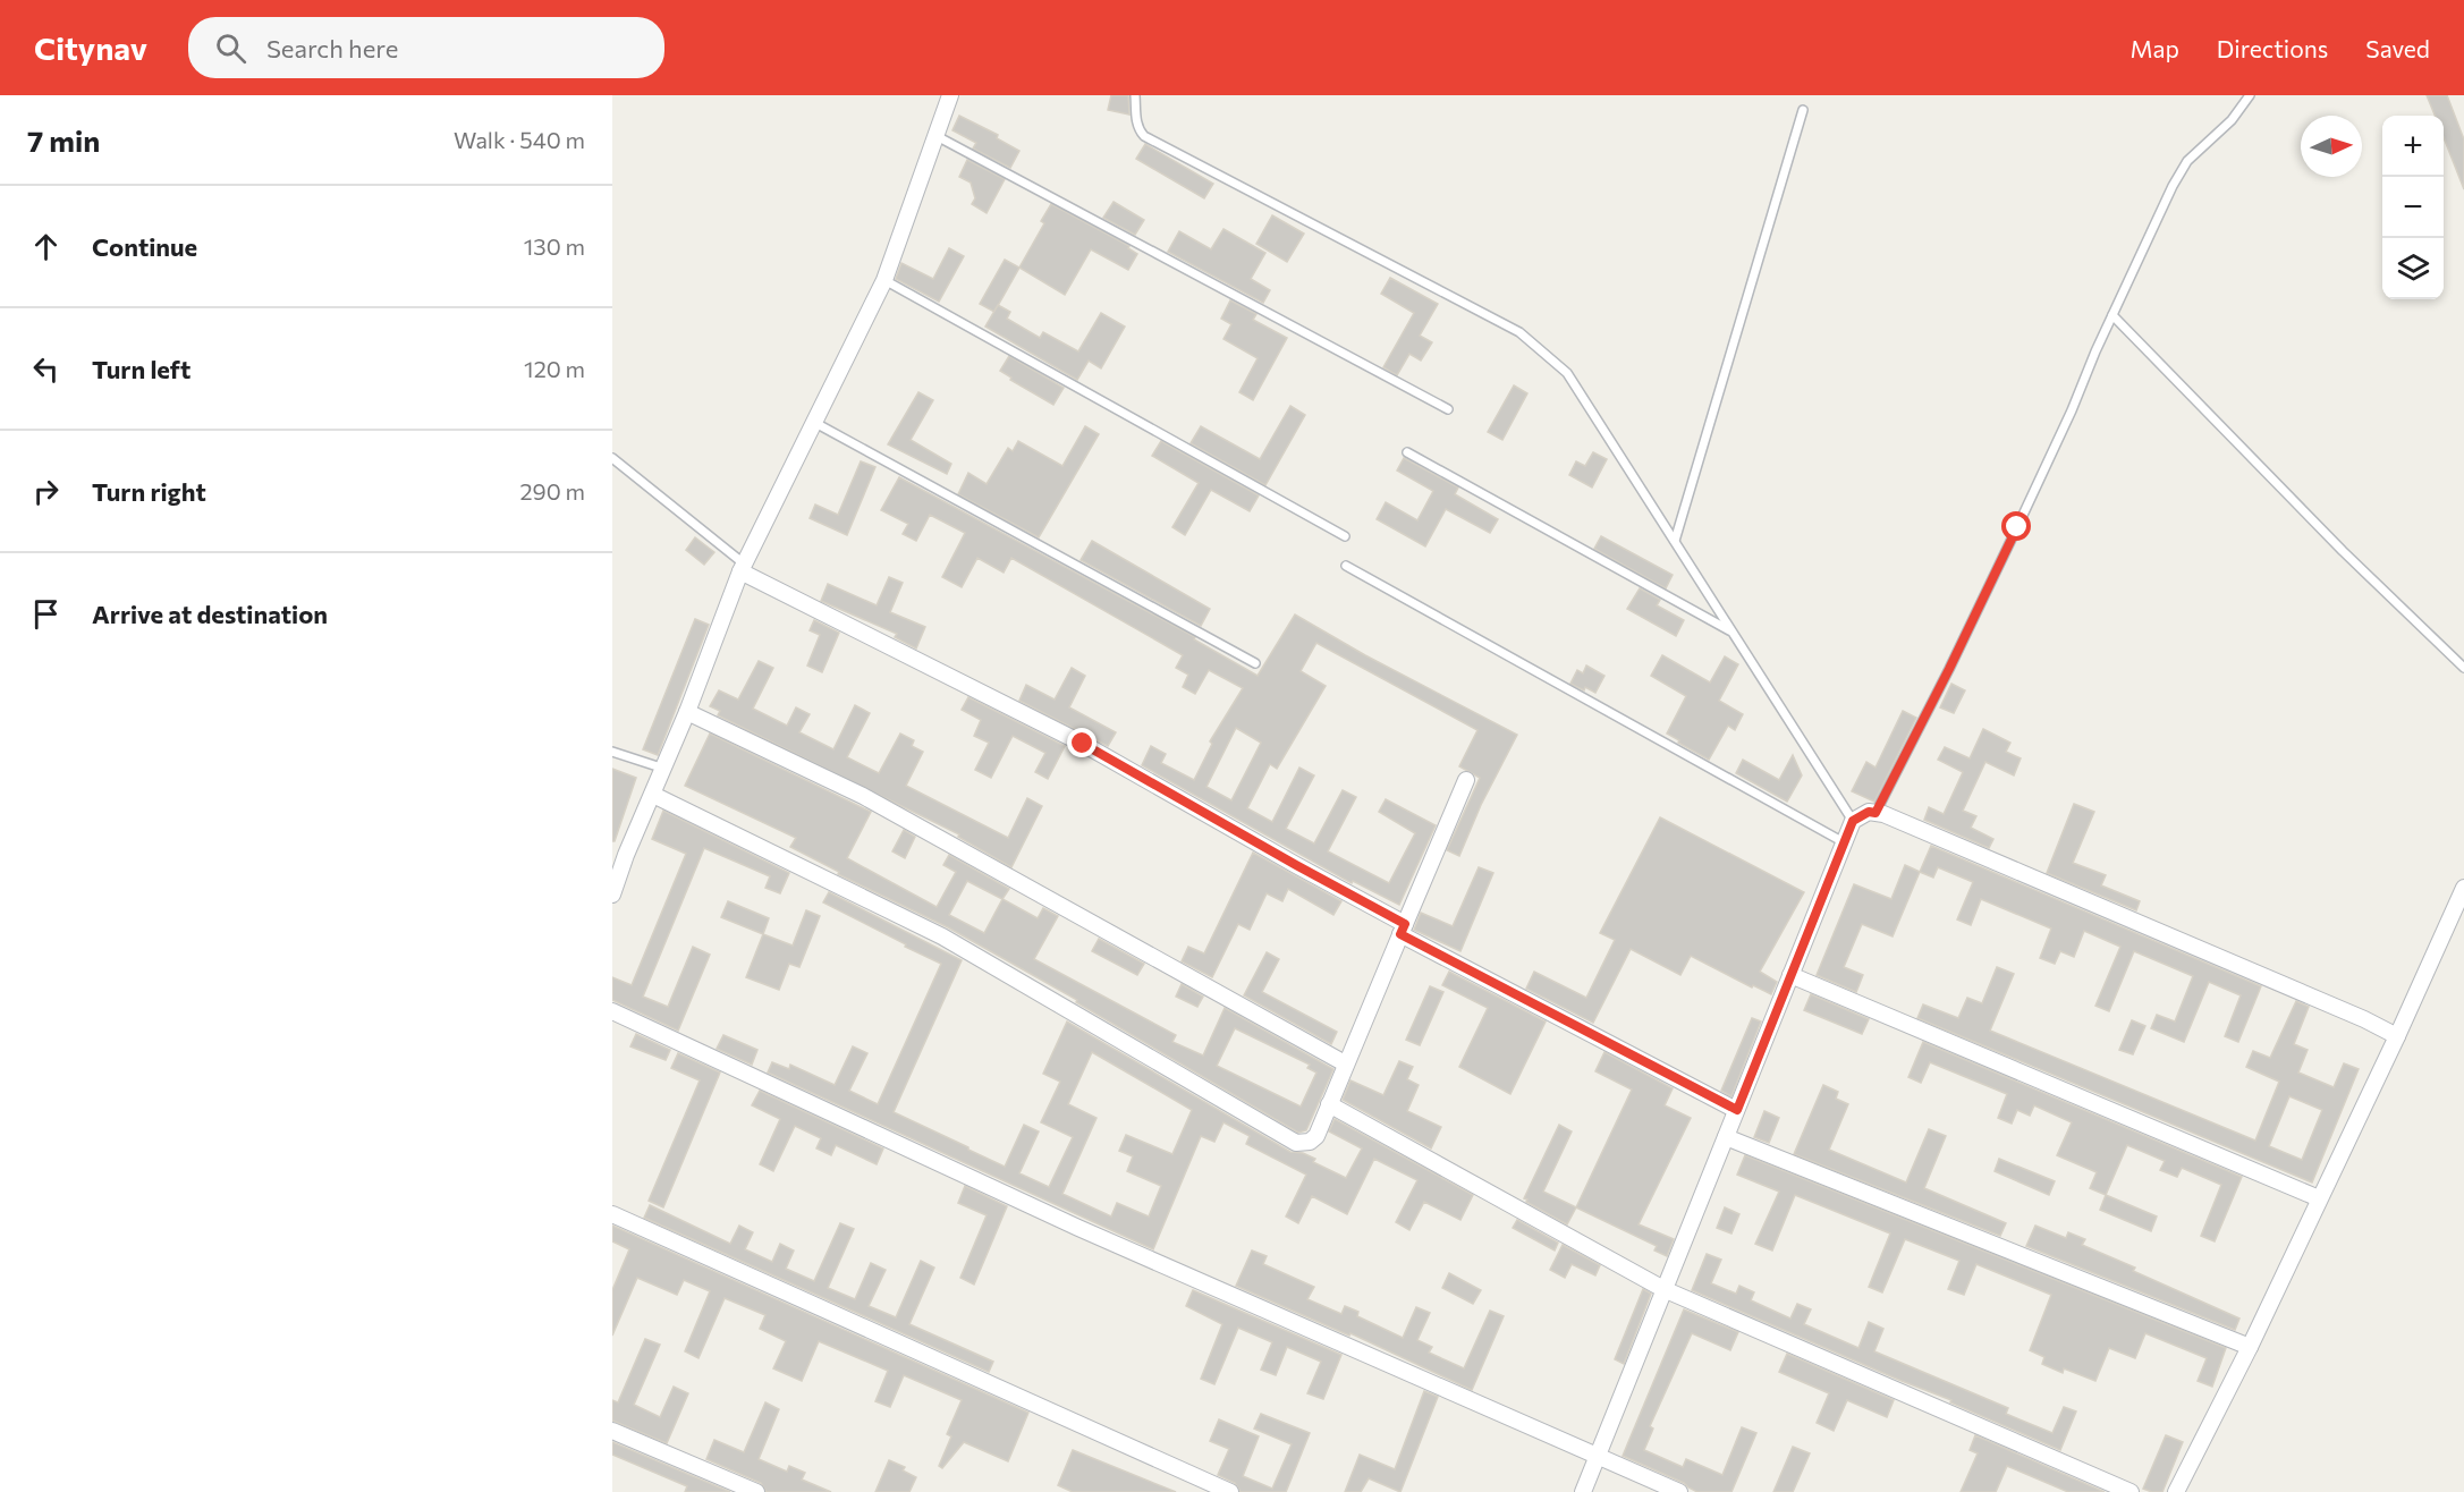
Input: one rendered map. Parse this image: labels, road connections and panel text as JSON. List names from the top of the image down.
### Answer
{
  "north": "right",
  "page": {
    "header": "Citynav",
    "search": "Search here",
    "nav": ["Map", "Directions", "Saved"],
    "heading": ["7 min", "Walk · 540 m"],
    "map_buttons": ["+", "−"],
    "list": [
      ["Continue", "130 m"],
      ["Turn left", "120 m"],
      ["Turn right", "290 m"],
      "Arrive at destination"
    ]
  }
}
